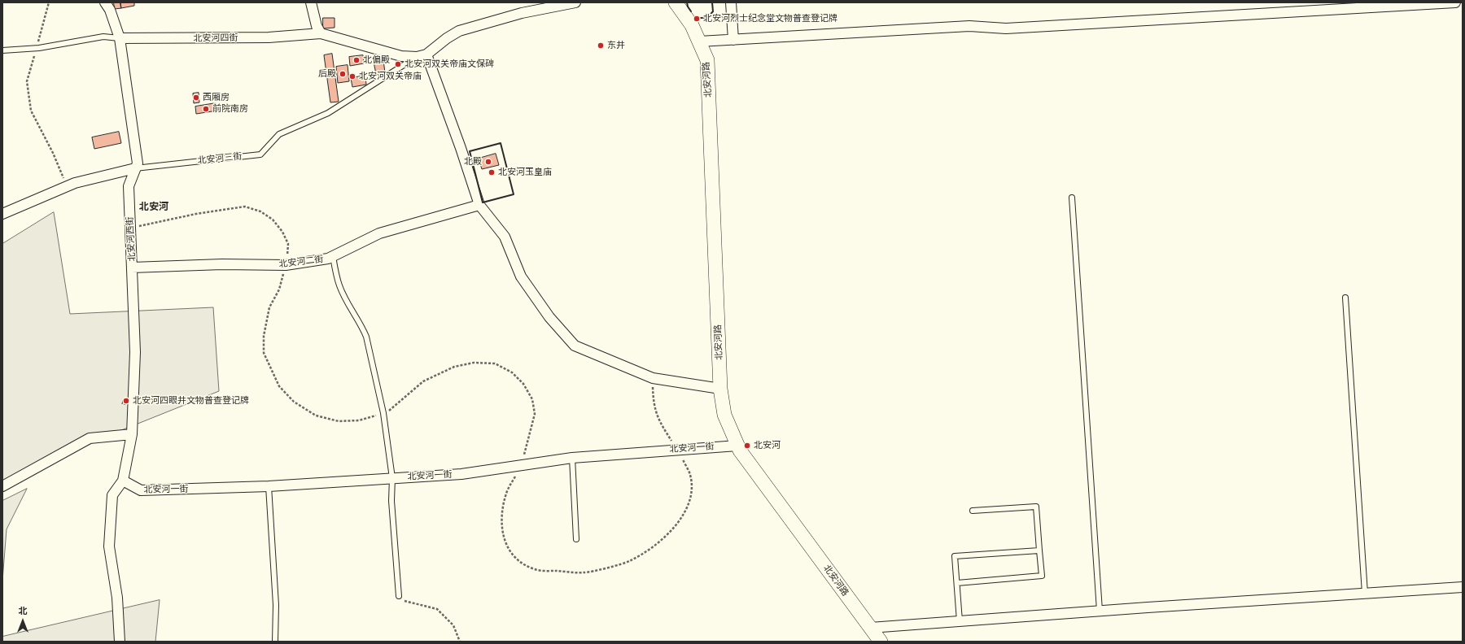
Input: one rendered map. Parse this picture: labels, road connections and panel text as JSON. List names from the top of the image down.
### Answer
{
  "streets": {
    "main road": ["北安河路"],
    "street": [
      "北安河四街",
      "北安河三街",
      "北安河西街",
      "北安河二街",
      "北安河一街"
    ]
  },
  "crossings": [
    ["北安河四街", "北安河三街"],
    ["北安河四街", "北安河西街"],
    ["北安河路", "北安河一街"],
    ["北安河三街", "北安河西街"],
    ["北安河西街", "北安河二街"],
    ["北安河西街", "北安河一街"]
  ],
  "districts": ["北安河"],
  "places": [
    "北安河烈士纪念堂文物普查登记牌",
    "东井",
    "北偏殿",
    "北安河双关帝庙文保碑",
    "后殿",
    "北安河双关帝庙",
    "西厢房",
    "前院南房",
    "北殿",
    "北安河玉皇庙",
    "北安河四眼井文物普查登记牌",
    "北安河"
  ],
  "north": "top"
}
